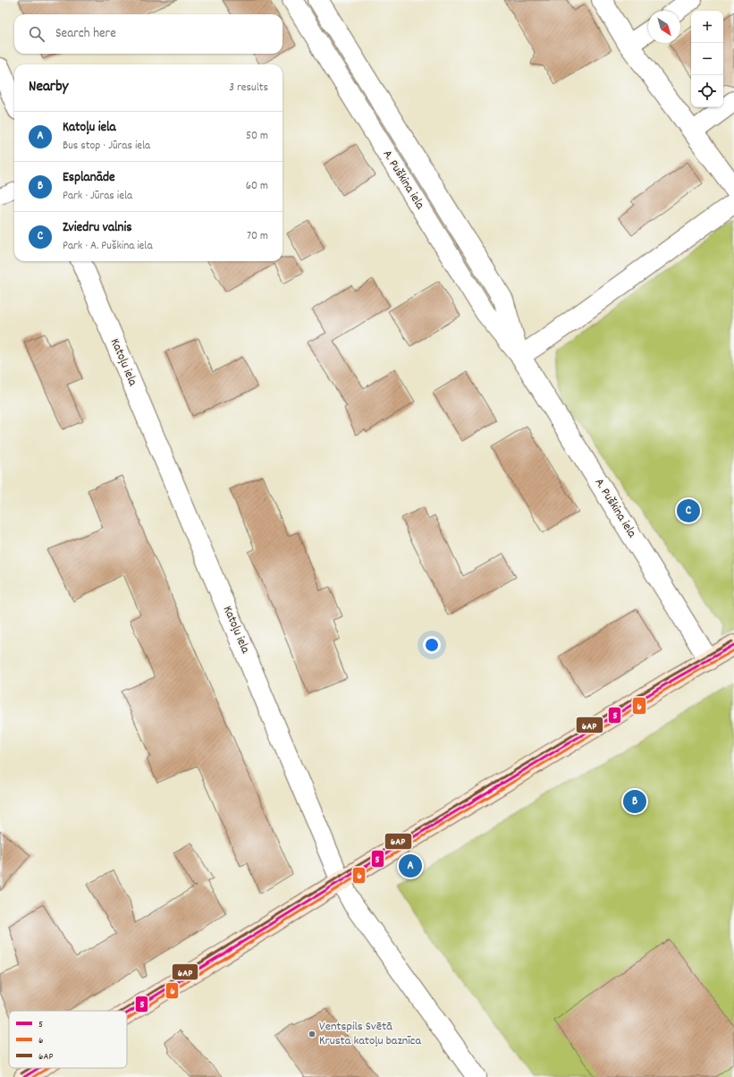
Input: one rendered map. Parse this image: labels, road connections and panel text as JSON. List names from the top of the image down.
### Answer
{
  "streets": {
    "street": ["A. Puškina iela", "Katoļu iela"]
  },
  "places": ["Ventspils Svētā Krusta katoļu baznīca"],
  "lines": ["transit line 6AP", "transit line 5", "transit line 6"],
  "legend": ["5", "6", "6AP"],
  "north": "bottom right",
  "page": {
    "map_buttons": ["+", "−"],
    "search": "Search here",
    "heading": ["Nearby", "3 results"],
    "list": [
      {
        "mark": "A",
        "name": "Katoļu iela",
        "note": "Bus stop · Jūras iela",
        "value": "50 m"
      },
      {
        "mark": "B",
        "name": "Esplanāde",
        "note": "Park · Jūras iela",
        "value": "60 m"
      },
      {
        "mark": "C",
        "name": "Zviedru valnis",
        "note": "Park · A. Puškina iela",
        "value": "70 m"
      }
    ],
    "pins": ["C", "B", "A"]
  }
}
